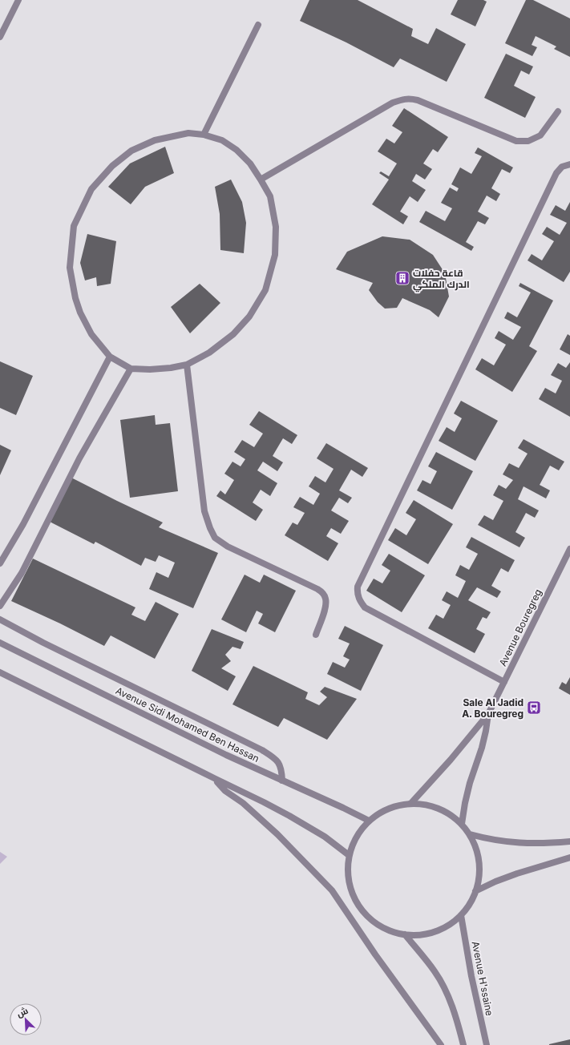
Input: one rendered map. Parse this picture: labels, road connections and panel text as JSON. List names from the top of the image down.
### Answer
{
  "streets": {
    "street": ["Avenue Bouregreg", "Avenue Sidi Mohamed Ben Hassan", "Avenue H'ssaine"]
  },
  "places": {
    "building": ["قاعة حفلات الدرك الملكي"],
    "bus stop": ["Sale Al Jadid A. Bouregreg"]
  },
  "north": "top left"
}
